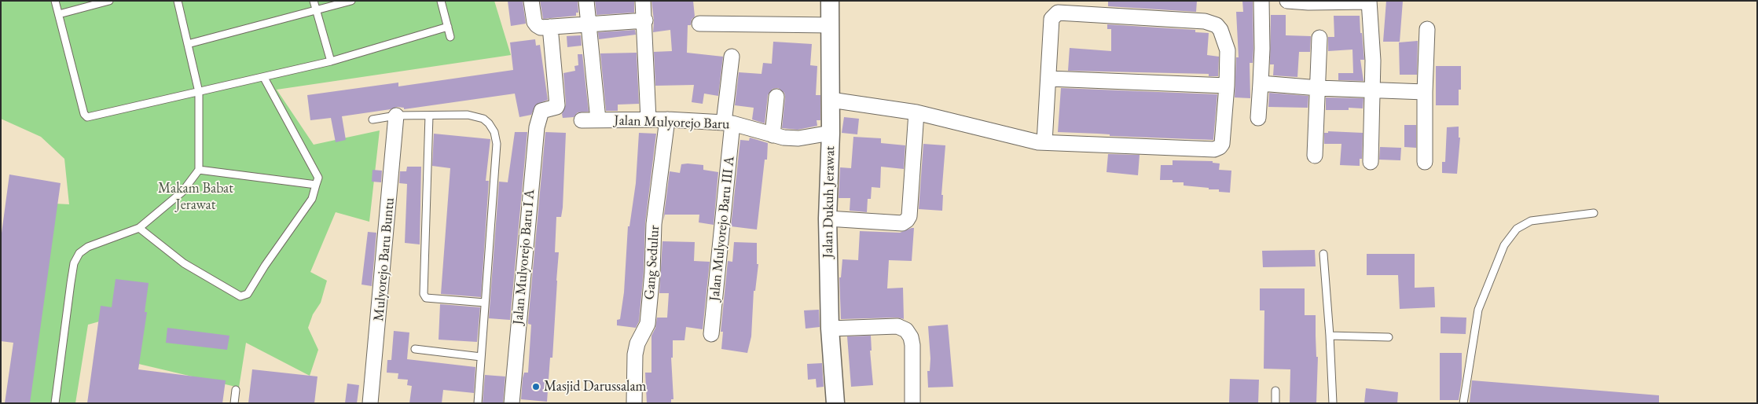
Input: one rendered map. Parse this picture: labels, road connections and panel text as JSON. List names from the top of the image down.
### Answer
{
  "streets": {
    "street": [
      "Jalan Mulyorejo Baru",
      "Jalan Dukuh Jerawat",
      "Jalan Mulyorejo Baru III A",
      "Jalan Mulyorejo Baru I A",
      "Mulyorejo Baru Buntu",
      "Gang Sedulur"
    ]
  },
  "crossings": [
    ["Jalan Mulyorejo Baru", "Jalan Dukuh Jerawat"],
    ["Jalan Mulyorejo Baru", "Jalan Mulyorejo Baru III A"],
    ["Jalan Mulyorejo Baru", "Gang Sedulur"]
  ],
  "parks": ["Makam Babat Jerawat"],
  "places": ["Masjid Darussalam"]
}
